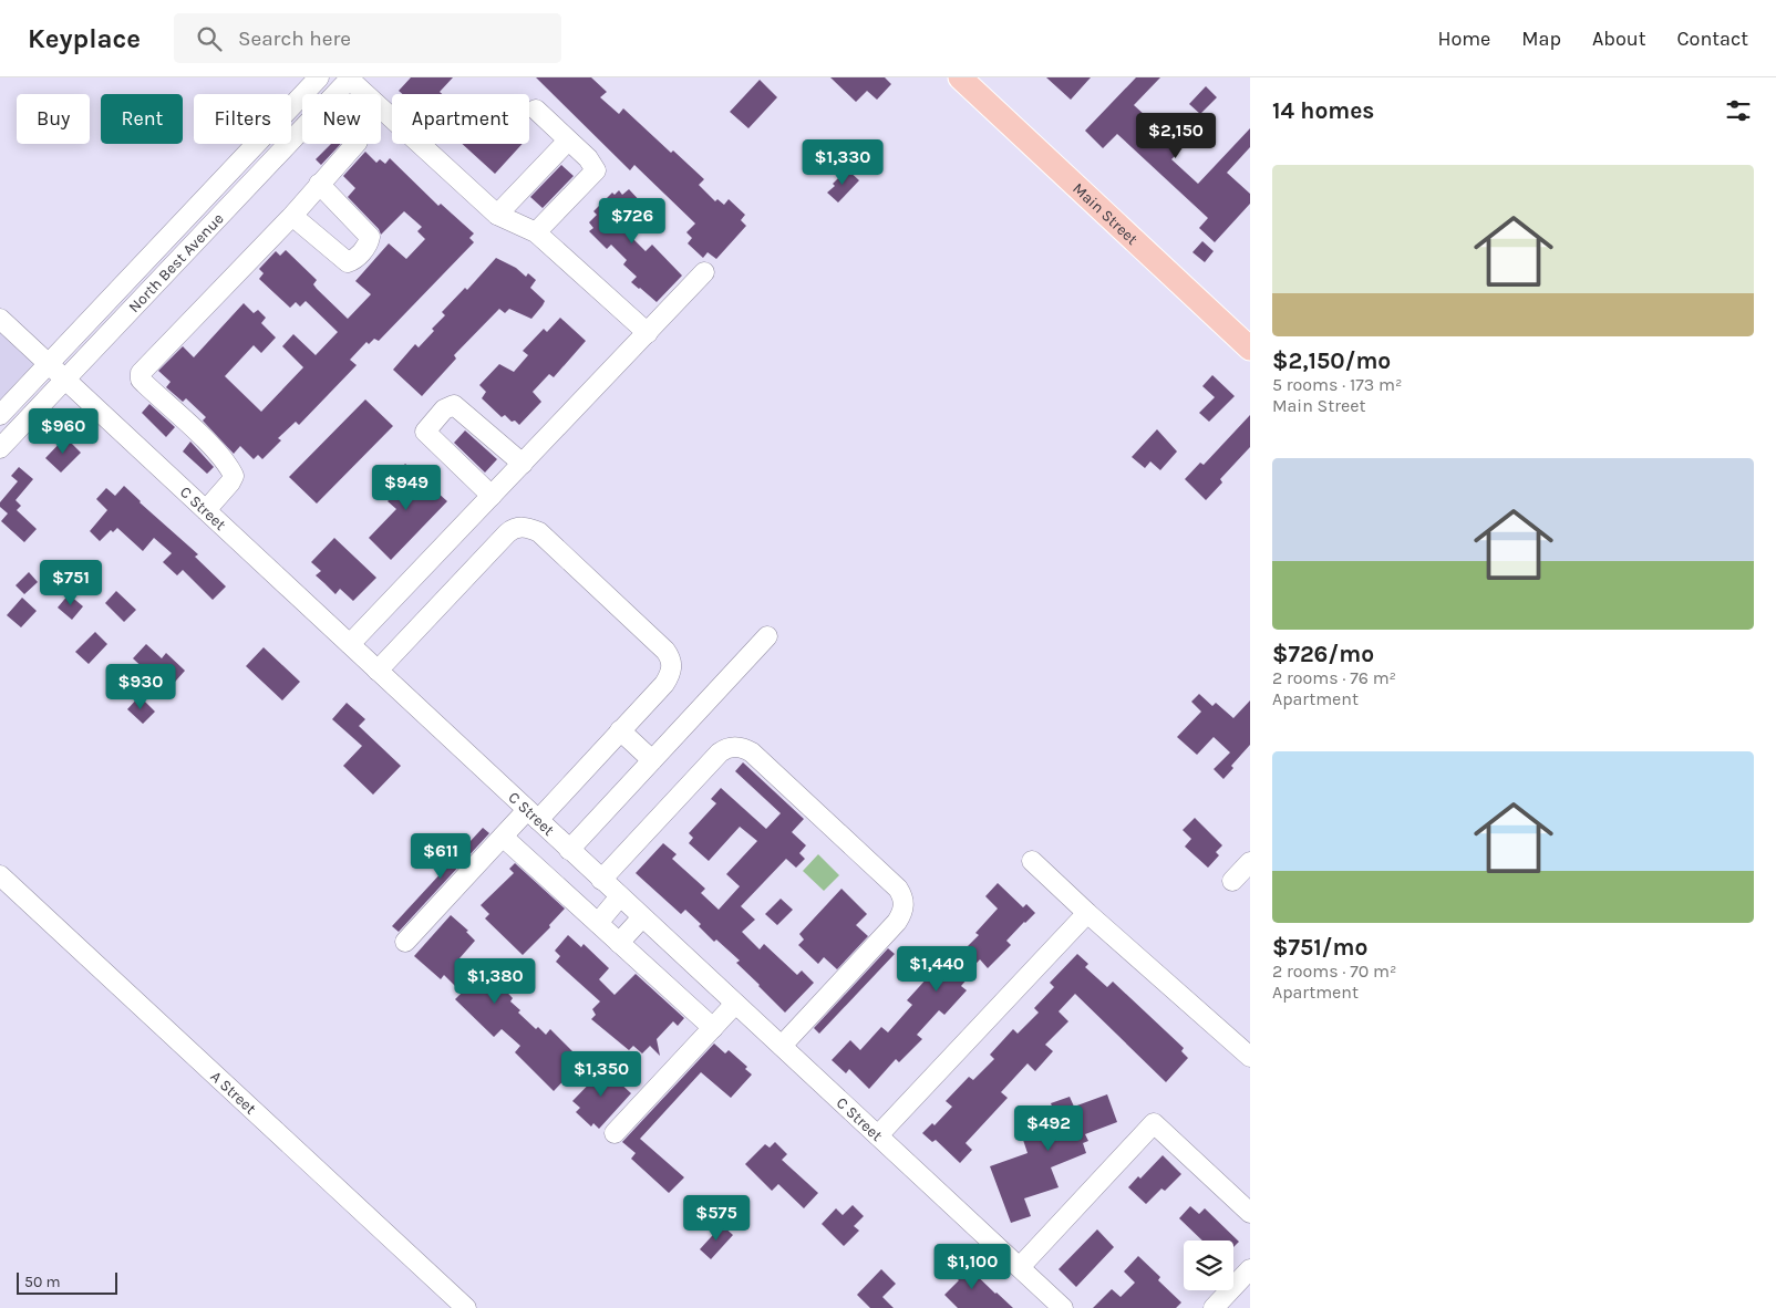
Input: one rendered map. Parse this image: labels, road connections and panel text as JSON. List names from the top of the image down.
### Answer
{
  "streets": {
    "main road": ["Main Street"],
    "street": ["North Best Avenue", "C Street", "A Street"]
  },
  "crossings": [
    ["North Best Avenue", "C Street"]
  ],
  "scale_bar": "50 m",
  "page": {
    "header": "Keyplace",
    "search": "Search here",
    "nav": [
      "Home",
      "Map",
      "About",
      "Contact"
    ],
    "heading": "14 homes",
    "chip": [
      "Buy",
      "Rent",
      "Filters",
      "New",
      "Apartment"
    ],
    "price": [
      "$2,150",
      "$1,330",
      "$726",
      "$960",
      "$949",
      "$751",
      "$930",
      "$611",
      "$1,440",
      "$1,380",
      "$1,350",
      "$492",
      "$575",
      "$1,100"
    ],
    "list": [
      {
        "name": "$2,150/mo",
        "note": "5 rooms · 173 m² · Main Street"
      },
      {
        "name": "$726/mo",
        "note": "2 rooms · 76 m² · Apartment"
      },
      {
        "name": "$751/mo",
        "note": "2 rooms · 70 m² · Apartment"
      }
    ],
    "scale": "50 m"
  }
}
